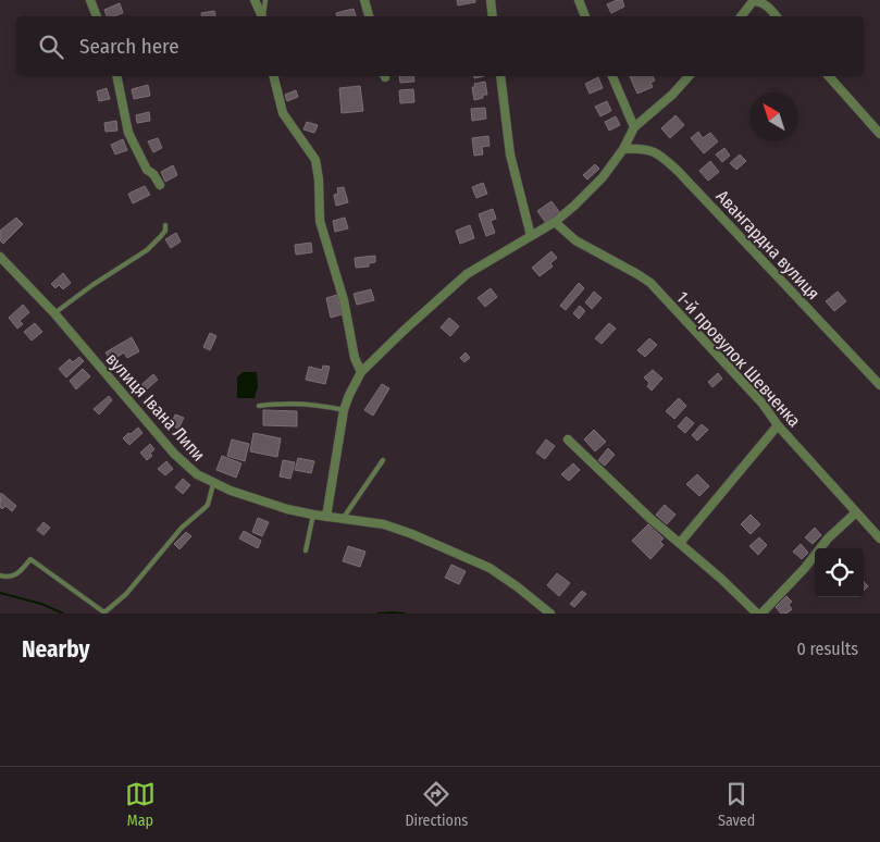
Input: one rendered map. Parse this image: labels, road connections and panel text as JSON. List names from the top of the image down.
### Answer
{
  "streets": {
    "street": ["Авангардна вулиця", "1-й провулок Шевченка", "вулиця Івана Липи"]
  },
  "north": "top left",
  "page": {
    "search": "Search here",
    "heading": ["Nearby", "0 results"],
    "nav": ["Map", "Directions", "Saved"]
  }
}
